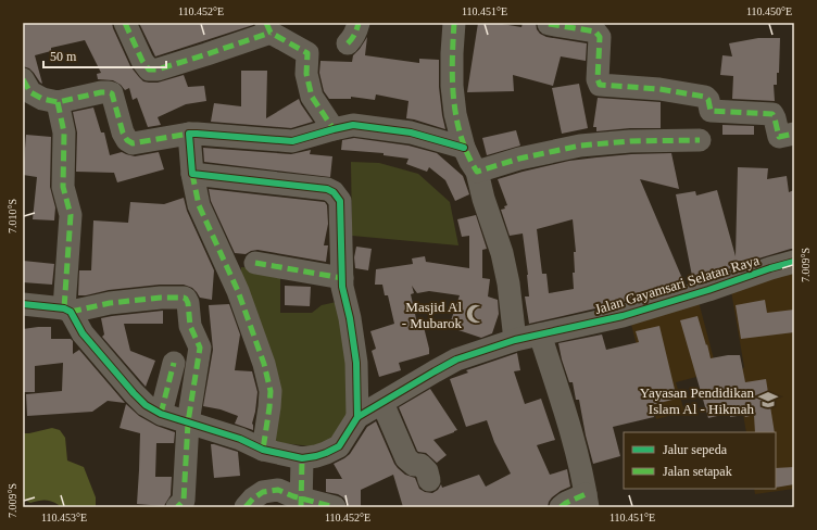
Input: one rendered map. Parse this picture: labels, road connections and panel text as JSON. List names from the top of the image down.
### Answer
{
  "streets": {
    "street": ["Jalan Gayamsari Selatan Raya"]
  },
  "places": {
    "mosque": ["Masjid Al - Mubarok"],
    "school or university": ["Yayasan Pendidikan Islam Al - Hikmah"]
  },
  "legend": ["Jalur sepeda", "Jalan setapak"],
  "scale_bar": "50 m",
  "coordinates": [
    "110.452°E",
    "110.451°E",
    "110.450°E",
    "7.010°S",
    "7.009°S",
    "110.453°E"
  ]
}
